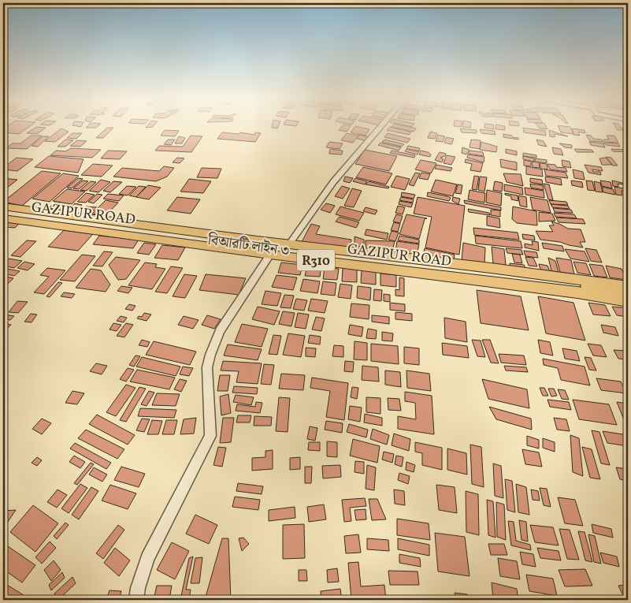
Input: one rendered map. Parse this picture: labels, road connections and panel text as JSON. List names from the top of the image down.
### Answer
{
  "streets": {
    "highway": ["বিআরটি লাইন ৩"],
    "main road": ["GAZIPUR ROAD", "R310"]
  },
  "crossings": [
    ["GAZIPUR ROAD", "বিআরটি লাইন ৩"]
  ]
}
